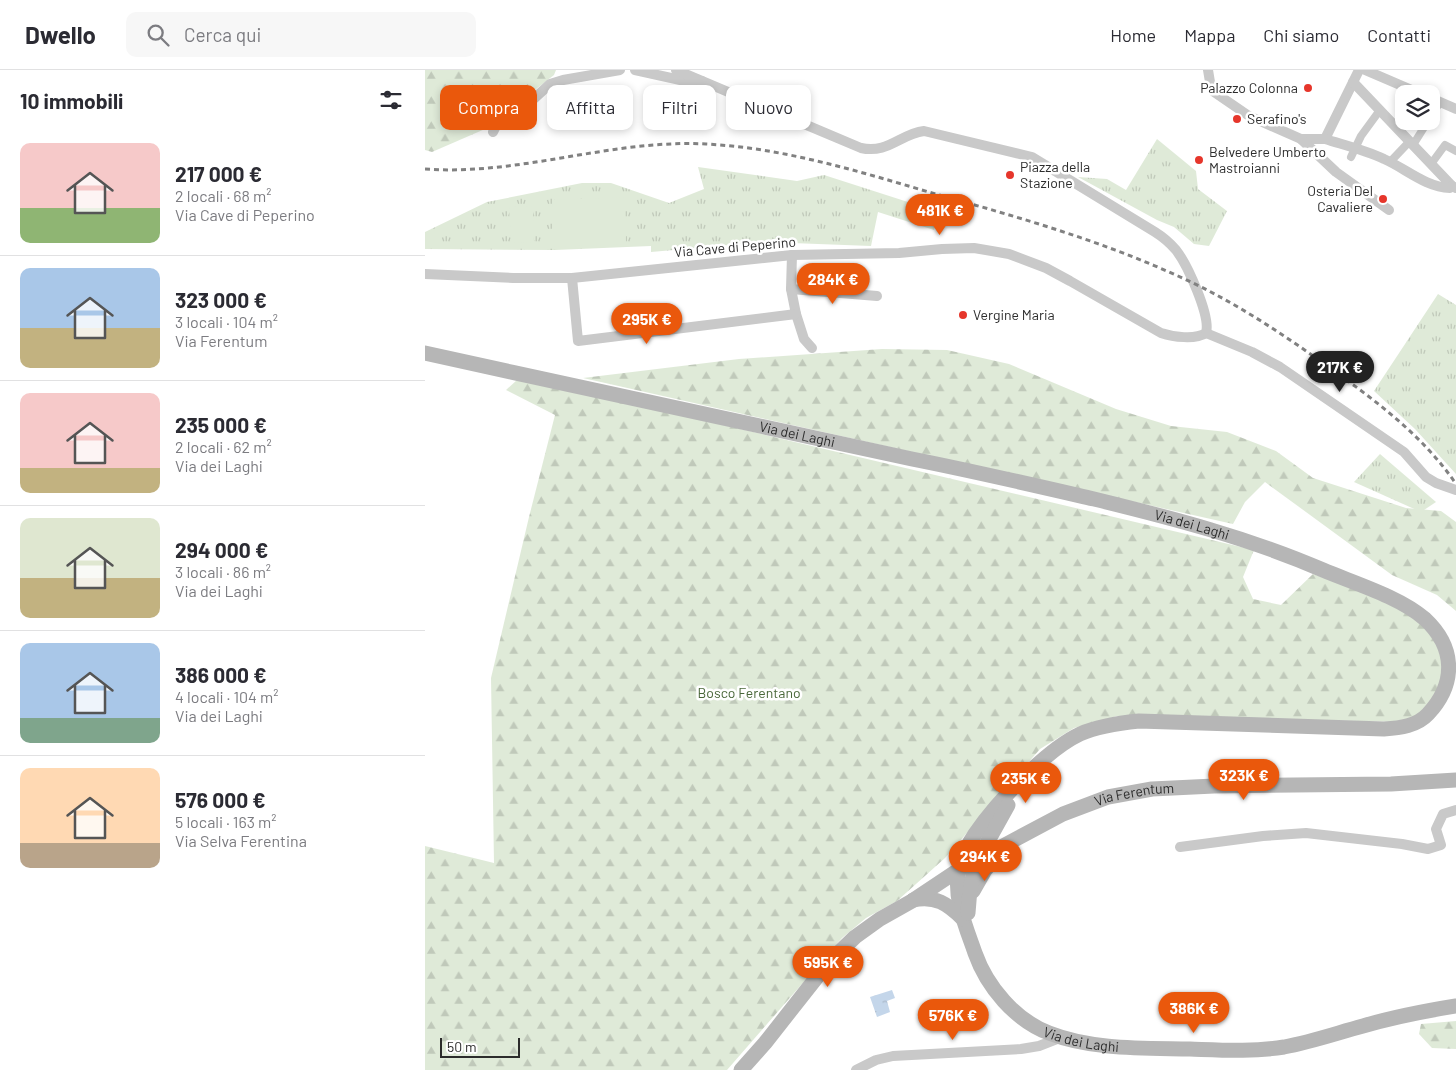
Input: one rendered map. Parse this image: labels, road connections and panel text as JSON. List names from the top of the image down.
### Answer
{
  "streets": {
    "main road": ["Via dei Laghi", "Via Ferentum"],
    "street": ["Via Cave di Peperino"]
  },
  "crossings": [
    ["Via dei Laghi", "Via Ferentum"]
  ],
  "parks": ["Bosco Ferentano"],
  "places": [
    "Palazzo Colonna",
    "Serafino's",
    "Belvedere Umberto Mastroianni",
    "Piazza della Stazione",
    "Osteria Del Cavaliere",
    "Vergine Maria"
  ],
  "scale_bar": "50 m",
  "page": {
    "header": "Dwello",
    "search": "Cerca qui",
    "nav": [
      "Home",
      "Mappa",
      "Chi siamo",
      "Contatti"
    ],
    "heading": "10 immobili",
    "chip": [
      "Compra",
      "Affitta",
      "Filtri",
      "Nuovo"
    ],
    "list": [
      {
        "name": "217 000 €",
        "note": "2 locali · 68 m² · Via Cave di Peperino"
      },
      {
        "name": "323 000 €",
        "note": "3 locali · 104 m² · Via Ferentum"
      },
      {
        "name": "235 000 €",
        "note": "2 locali · 62 m² · Via dei Laghi"
      },
      {
        "name": "294 000 €",
        "note": "3 locali · 86 m² · Via dei Laghi"
      },
      {
        "name": "386 000 €",
        "note": "4 locali · 104 m² · Via dei Laghi"
      },
      {
        "name": "576 000 €",
        "note": "5 locali · 163 m² · Via Selva Ferentina"
      }
    ],
    "price": [
      "481K €",
      "284K €",
      "295K €",
      "217K €",
      "323K €",
      "235K €",
      "294K €",
      "595K €",
      "386K €",
      "576K €"
    ],
    "scale": "50 m"
  }
}
